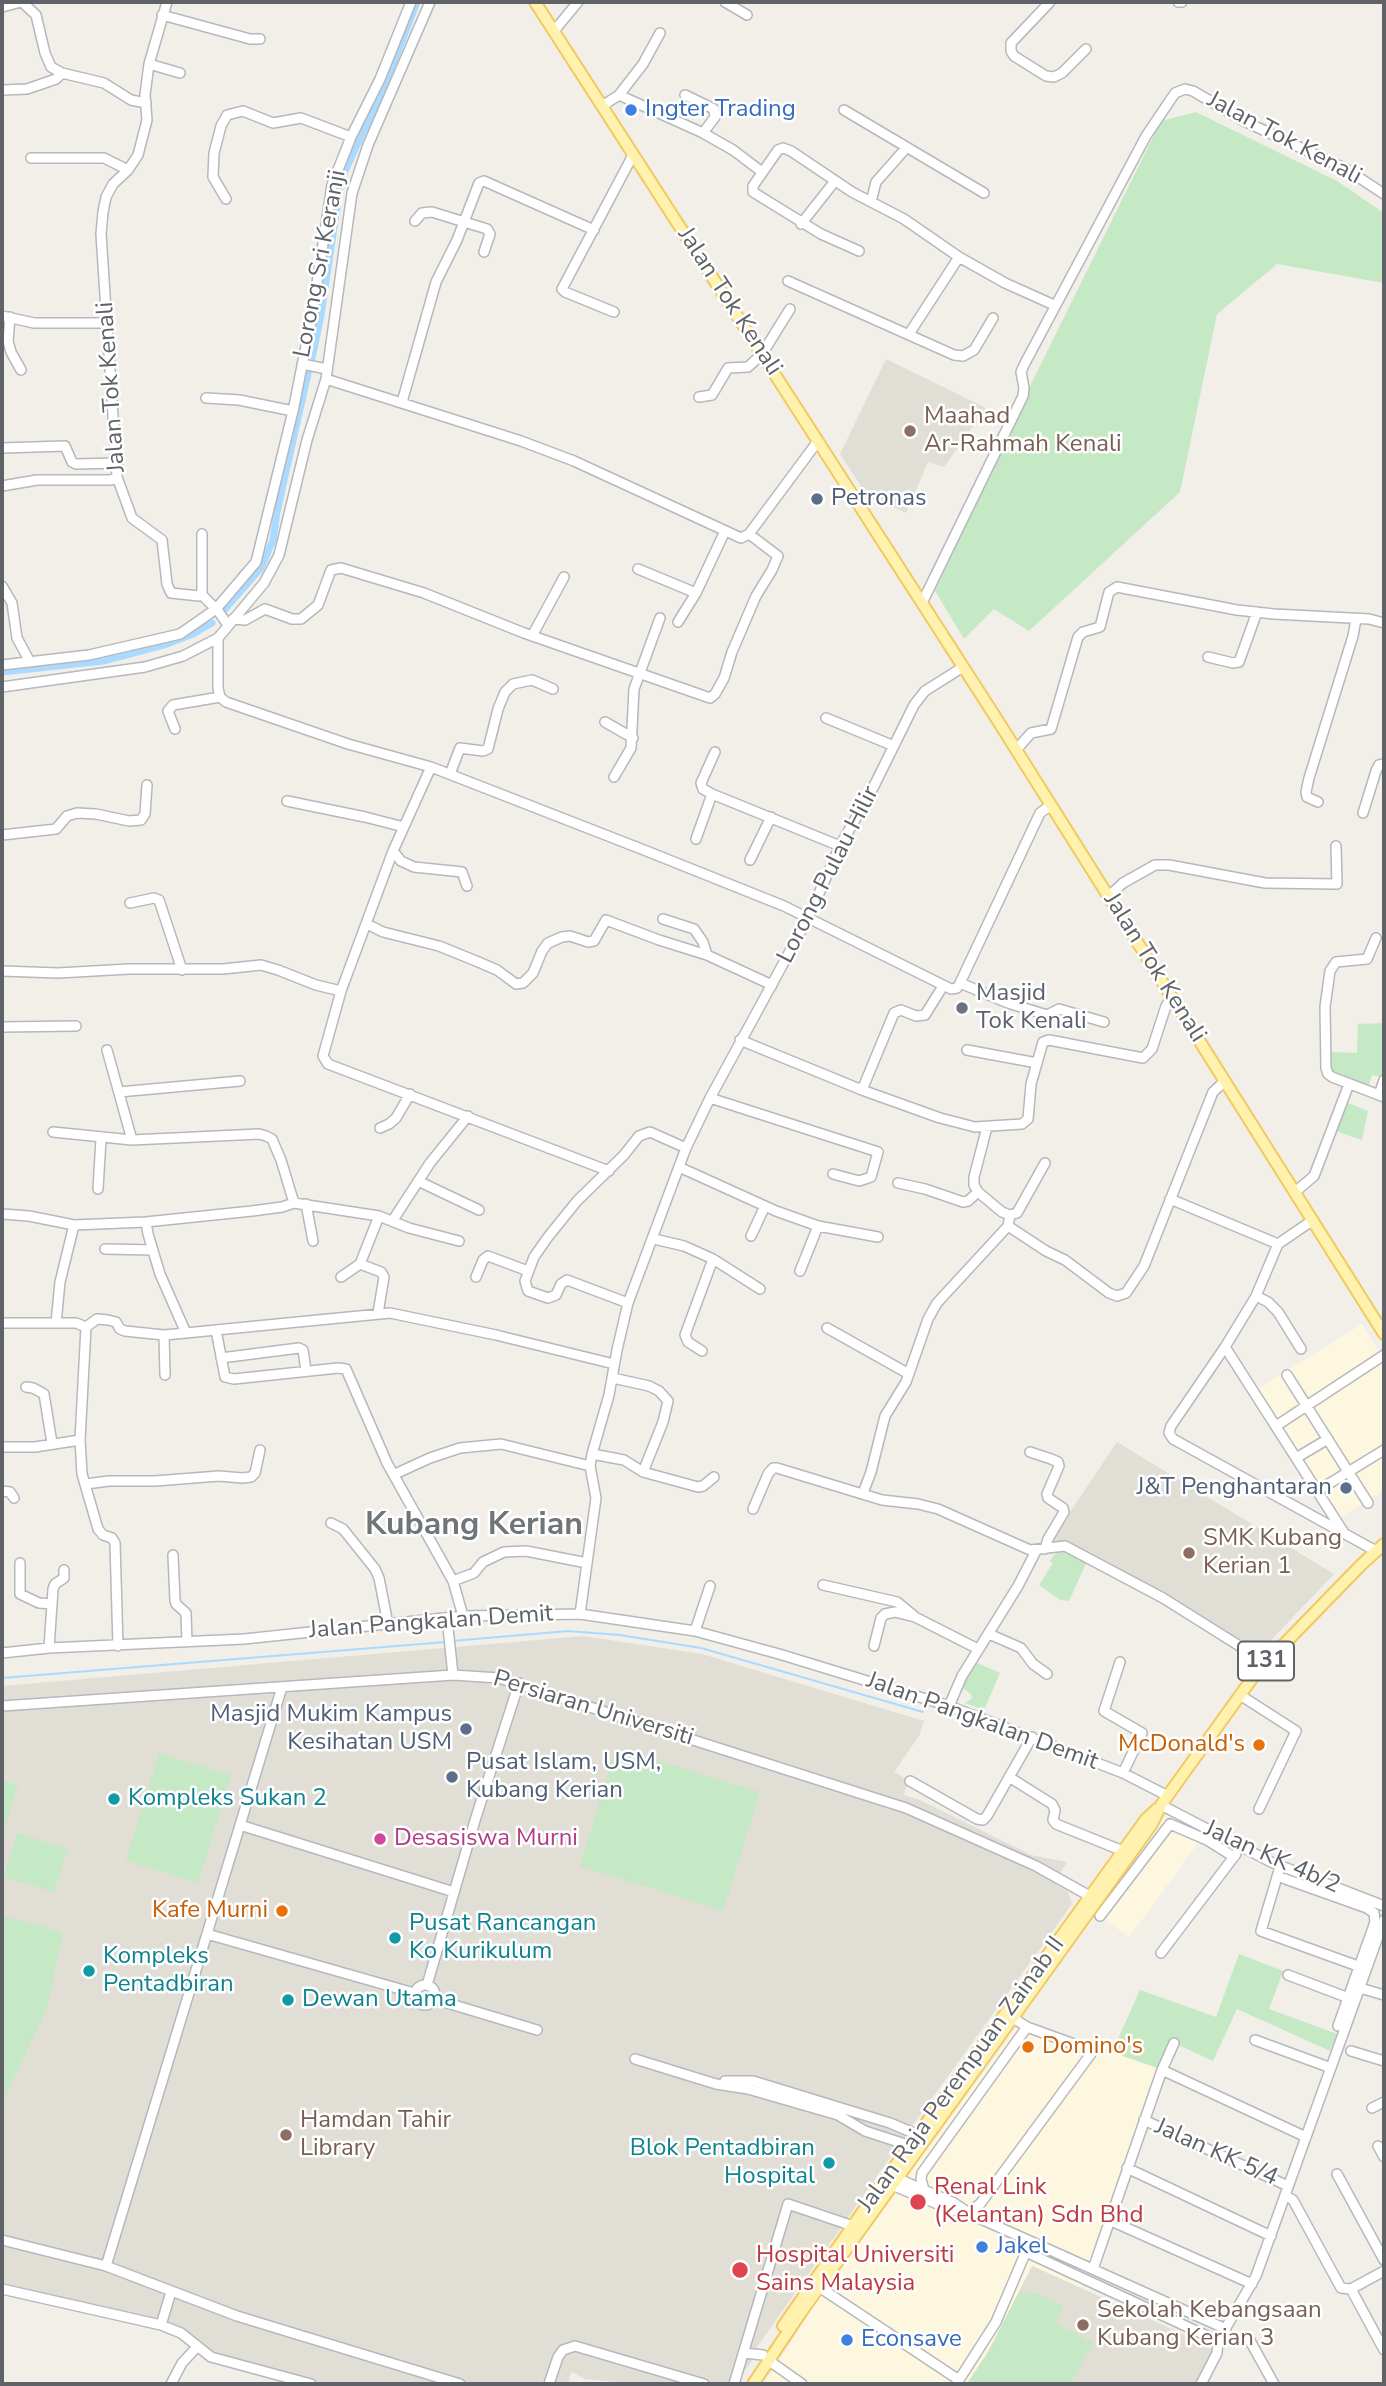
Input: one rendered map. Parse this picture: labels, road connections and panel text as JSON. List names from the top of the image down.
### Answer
{
  "streets": {
    "main road": ["Jalan Tok Kenali", "131", "Jalan Raja Perempuan Zainab II"],
    "street": [
      "Lorong Sri Keranji",
      "Lorong Pulau Hilir",
      "Jalan Pangkalan Demit",
      "Persiaran Universiti",
      "Jalan KK 4b/2",
      "Jalan KK 5/4"
    ]
  },
  "crossings": [
    ["Jalan Tok Kenali", "Lorong Pulau Hilir"],
    ["Lorong Pulau Hilir", "Jalan Pangkalan Demit"],
    ["Jalan Pangkalan Demit", "Jalan KK 4b/2"],
    ["Jalan Pangkalan Demit", "Jalan Raja Perempuan Zainab II"],
    ["Persiaran Universiti", "Jalan Raja Perempuan Zainab II"],
    ["Jalan KK 4b/2", "Jalan Raja Perempuan Zainab II"]
  ],
  "districts": ["Kubang Kerian"],
  "places": [
    "Ingter Trading",
    "Maahad Ar-Rahmah Kenali",
    "Petronas",
    "Masjid Tok Kenali",
    "J&T Penghantaran",
    "SMK Kubang Kerian 1",
    "Masjid Mukim Kampus Kesihatan USM",
    "McDonald's",
    "Pusat Islam, USM, Kubang Kerian",
    "Kompleks Sukan 2",
    "Desasiswa Murni",
    "Kafe Murni",
    "Pusat Rancangan Ko Kurikulum",
    "Kompleks Pentadbiran",
    "Dewan Utama",
    "Domino's",
    "Hamdan Tahir Library",
    "Blok Pentadbiran Hospital",
    "Renal Link (Kelantan) Sdn Bhd",
    "Jakel",
    "Hospital Universiti Sains Malaysia",
    "Sekolah Kebangsaan Kubang Kerian 3",
    "Econsave"
  ]
}
